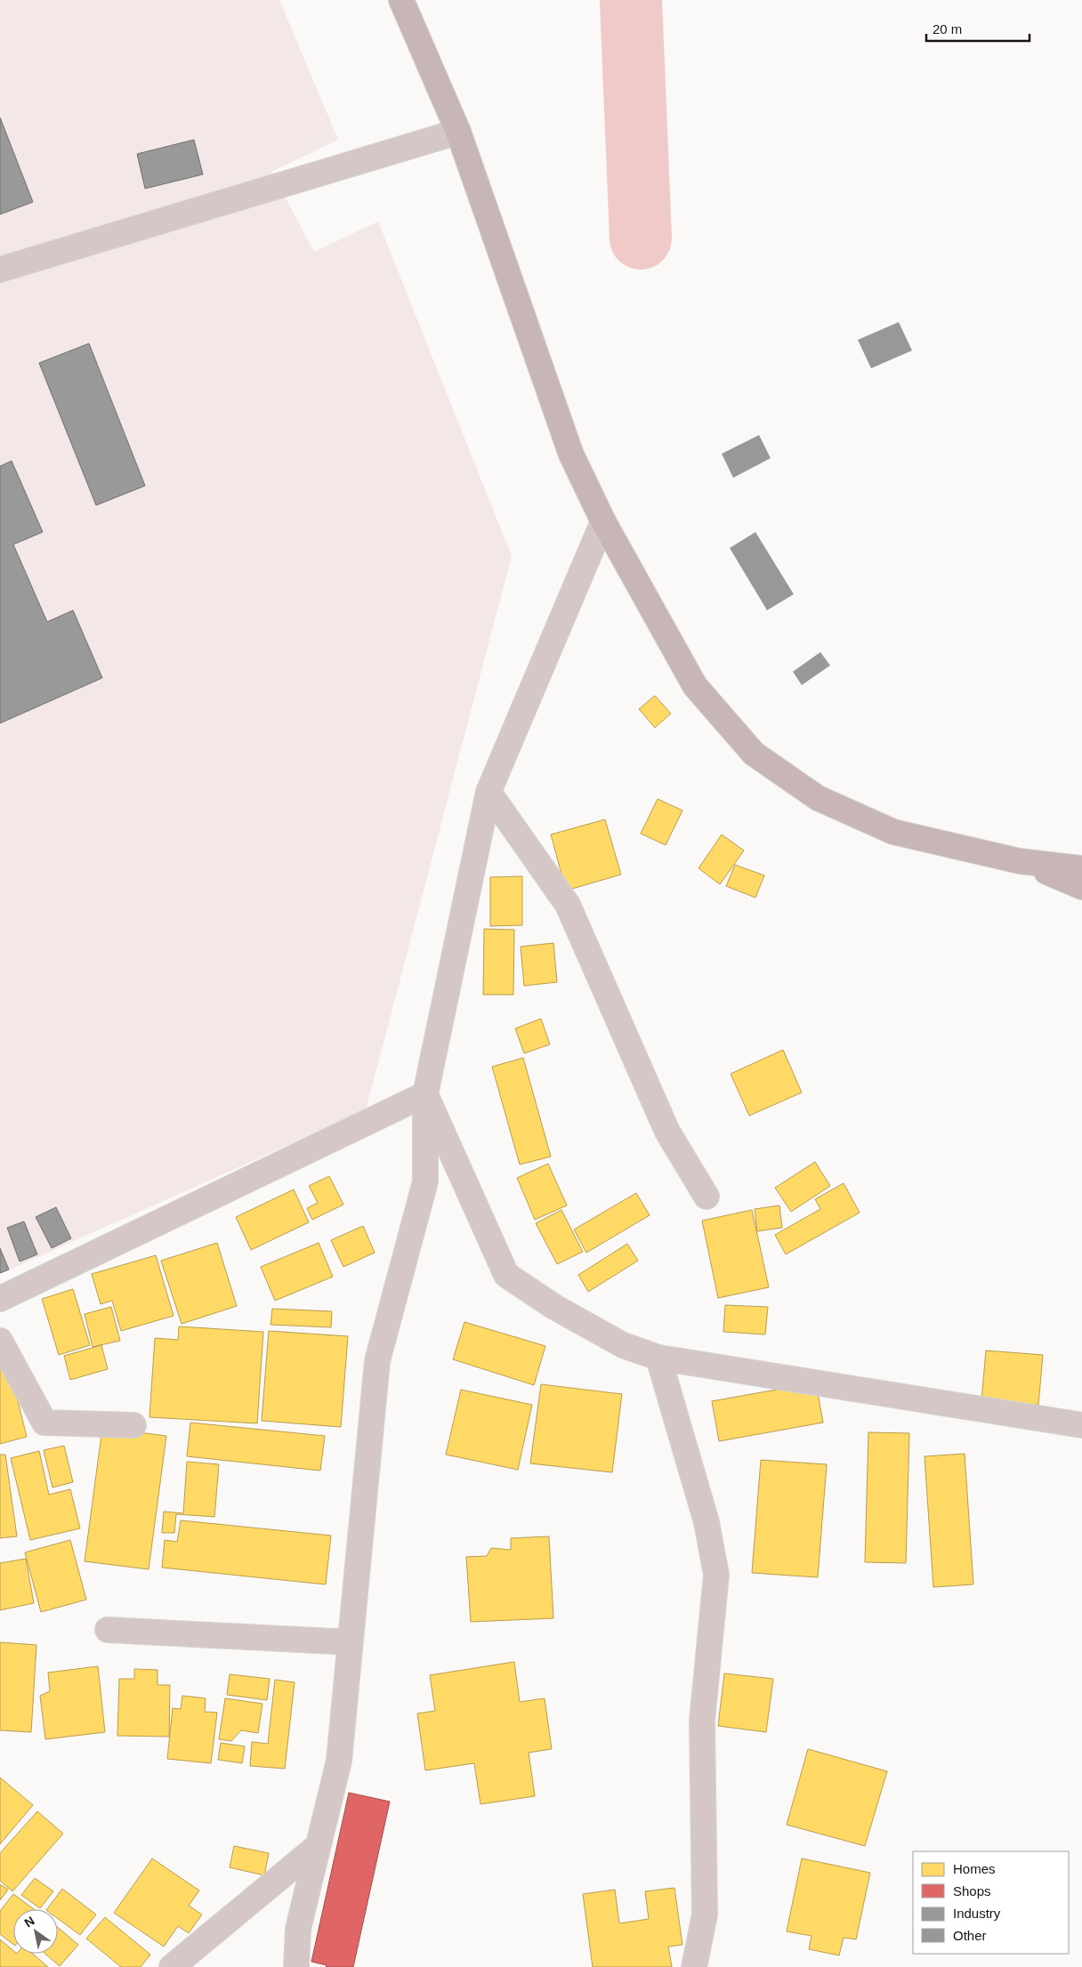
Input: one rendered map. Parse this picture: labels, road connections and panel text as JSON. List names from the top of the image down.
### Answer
{
  "legend": [
    "Homes",
    "Shops",
    "Industry",
    "Other"
  ],
  "scale_bar": "20 m",
  "north": "top left"
}
